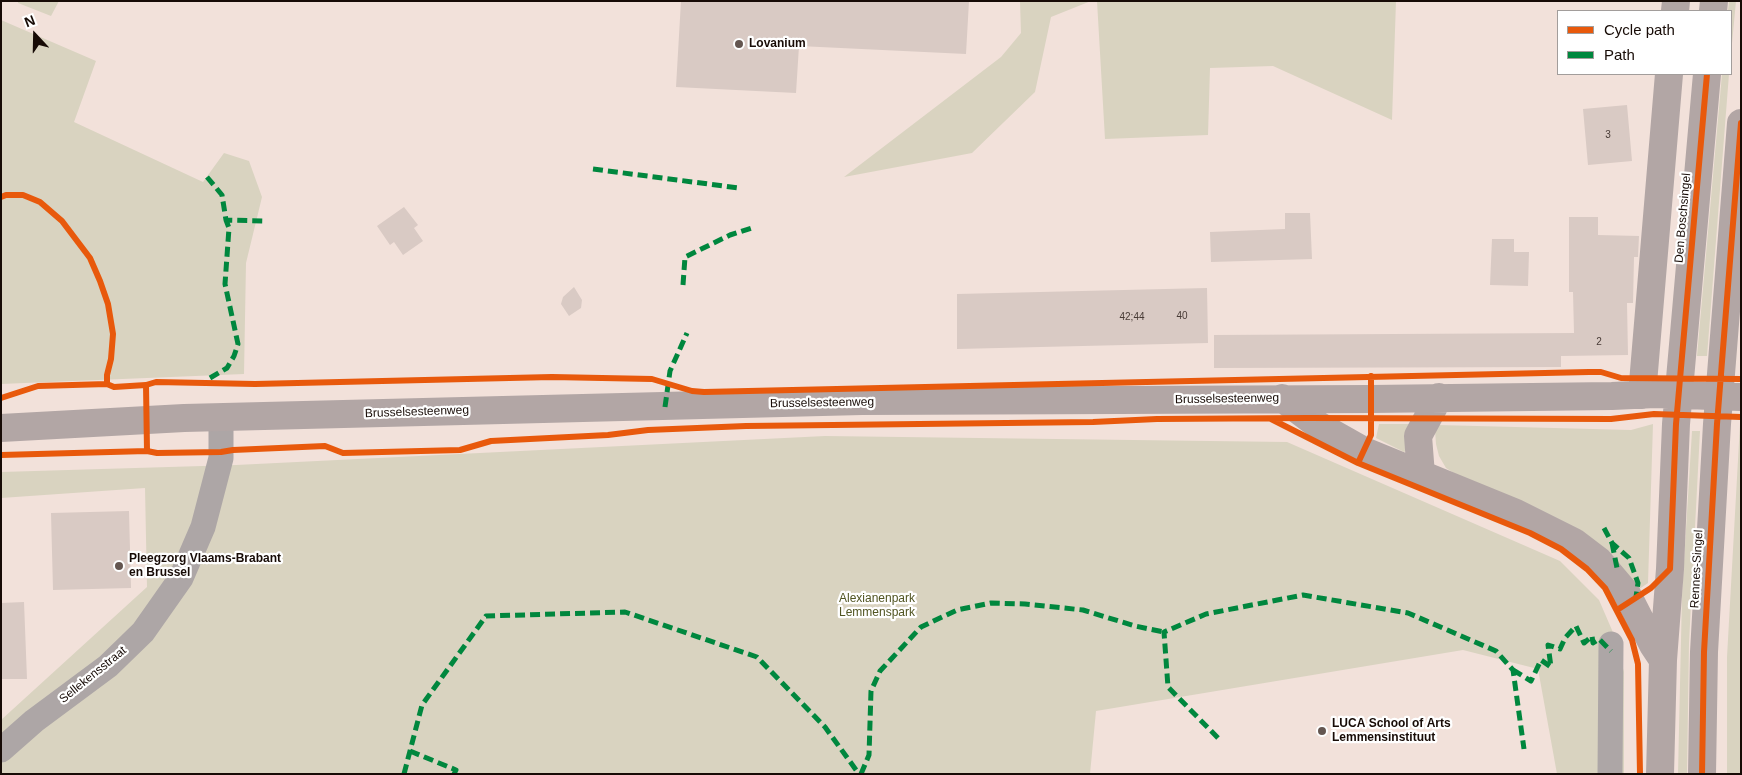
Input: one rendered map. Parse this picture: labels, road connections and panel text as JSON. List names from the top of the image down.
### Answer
{
  "streets": {
    "main road": ["Den Boschsingel", "Brusselsesteenweg", "Rennes-Singel"],
    "street": ["Sellekensstraat"]
  },
  "crossings": [
    ["Brusselsesteenweg", "Sellekensstraat"]
  ],
  "parks": ["Alexianenpark Lemmenspark"],
  "places": ["Lovanium", "Pleegzorg Vlaams-Brabant en Brussel", "LUCA School of Arts Lemmensinstituut"],
  "house_numbers": [
    "3",
    "40",
    "42;44",
    "2"
  ],
  "legend": ["Cycle path", "Path"],
  "north": "top"
}
